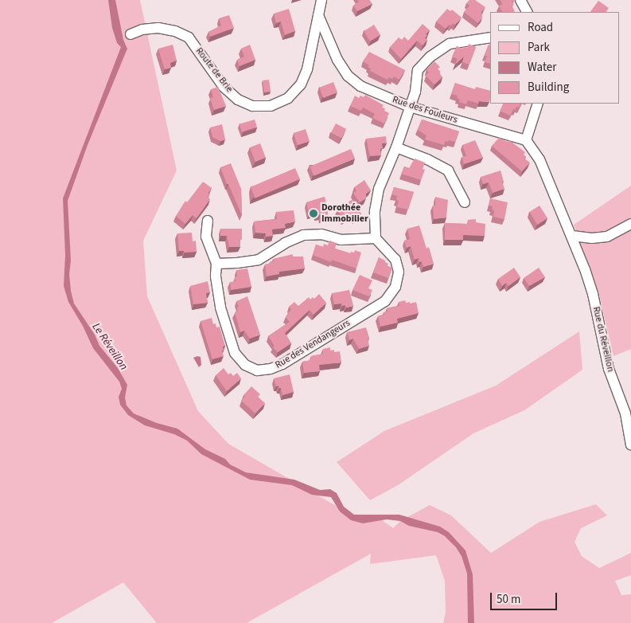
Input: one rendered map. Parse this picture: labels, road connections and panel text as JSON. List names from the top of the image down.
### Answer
{
  "streets": {
    "street": [
      "Route de Brie",
      "Rue des Fouleurs",
      "Rue du Réveillon",
      "Rue des Vendangeurs"
    ]
  },
  "crossings": [
    ["Route de Brie", "Rue des Fouleurs"],
    ["Rue des Fouleurs", "Rue du Réveillon"]
  ],
  "water": ["Le Réveillon"],
  "places": ["Dorothée Immobilier"],
  "legend": [
    "Road",
    "Park",
    "Water",
    "Building"
  ],
  "scale_bar": "50 m"
}
